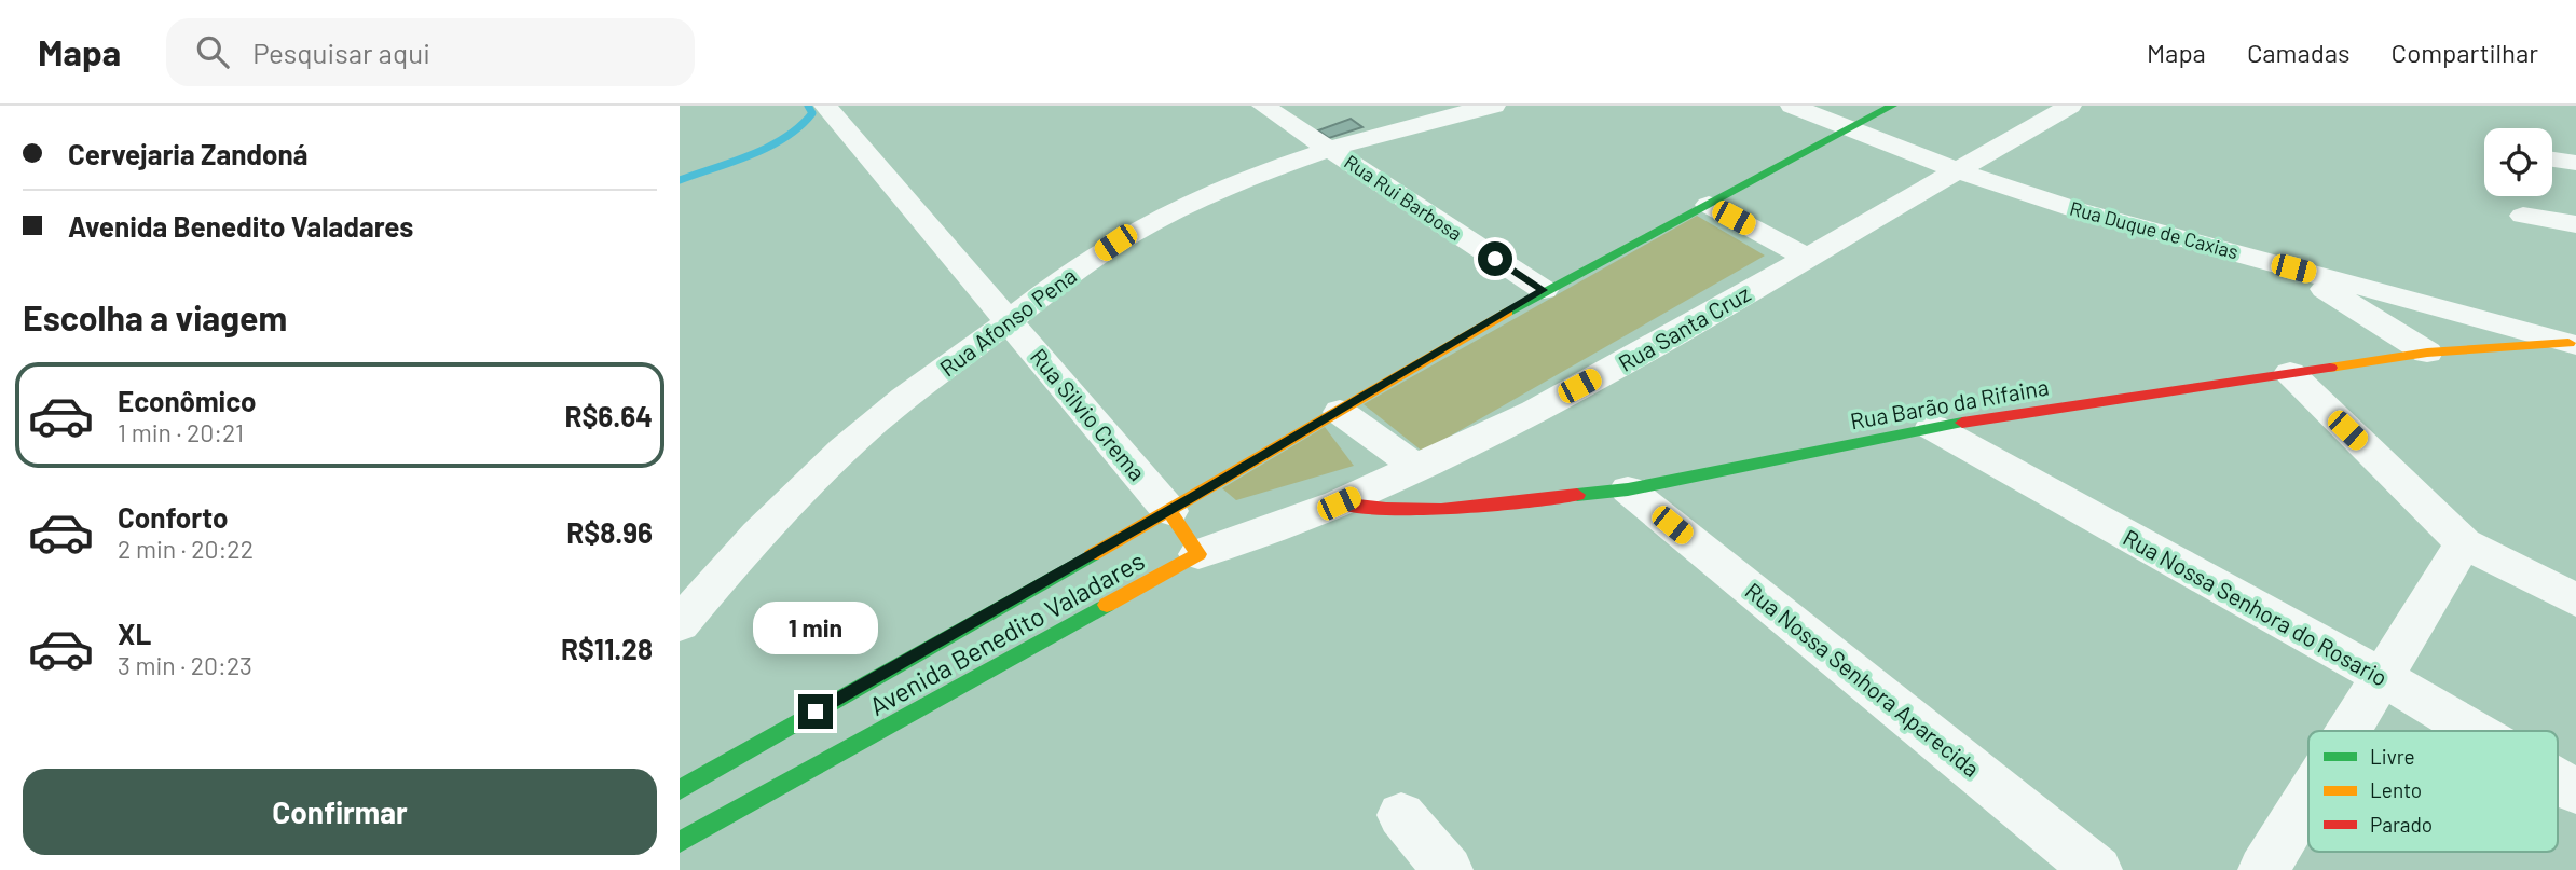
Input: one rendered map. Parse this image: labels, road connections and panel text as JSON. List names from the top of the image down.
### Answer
{
  "streets": {
    "street": [
      "Rua Rui Barbosa",
      "Rua Duque de Caxias",
      "Rua Afonso Pena",
      "Rua Santa Cruz",
      "Rua Barão da Rifaina",
      "Rua Silvio Crema",
      "Rua Nossa Senhora do Rosario",
      "Avenida Benedito Valadares",
      "Rua Nossa Senhora Aparecida"
    ]
  },
  "crossings": [
    ["Rua Rui Barbosa", "Rua Afonso Pena"],
    ["Rua Rui Barbosa", "Avenida Benedito Valadares"],
    ["Rua Duque de Caxias", "Rua Santa Cruz"],
    ["Rua Duque de Caxias", "Rua Barão da Rifaina"],
    ["Rua Duque de Caxias", "Avenida Benedito Valadares"],
    ["Rua Afonso Pena", "Rua Silvio Crema"],
    ["Rua Santa Cruz", "Rua Barão da Rifaina"],
    ["Rua Santa Cruz", "Rua Silvio Crema"],
    ["Rua Santa Cruz", "Avenida Benedito Valadares"],
    ["Rua Barão da Rifaina", "Rua Nossa Senhora do Rosario"],
    ["Rua Barão da Rifaina", "Rua Nossa Senhora Aparecida"],
    ["Rua Silvio Crema", "Avenida Benedito Valadares"]
  ],
  "legend": ["Livre", "Lento", "Parado"],
  "page": {
    "header": "Mapa",
    "search": "Pesquisar aqui",
    "nav": ["Mapa", "Camadas", "Compartilhar"],
    "banner": ["Cervejaria Zandoná", "Avenida Benedito Valadares"],
    "heading": "Escolha a viagem",
    "list": [
      {
        "name": "Econômico",
        "note": "1 min · 20:21",
        "value": "R$6.64"
      },
      {
        "name": "Conforto",
        "note": "2 min · 20:22",
        "value": "R$8.96"
      },
      {
        "name": "XL",
        "note": "3 min · 20:23",
        "value": "R$11.28"
      }
    ],
    "bubble": "1 min",
    "buttons": "Confirmar"
  }
}
